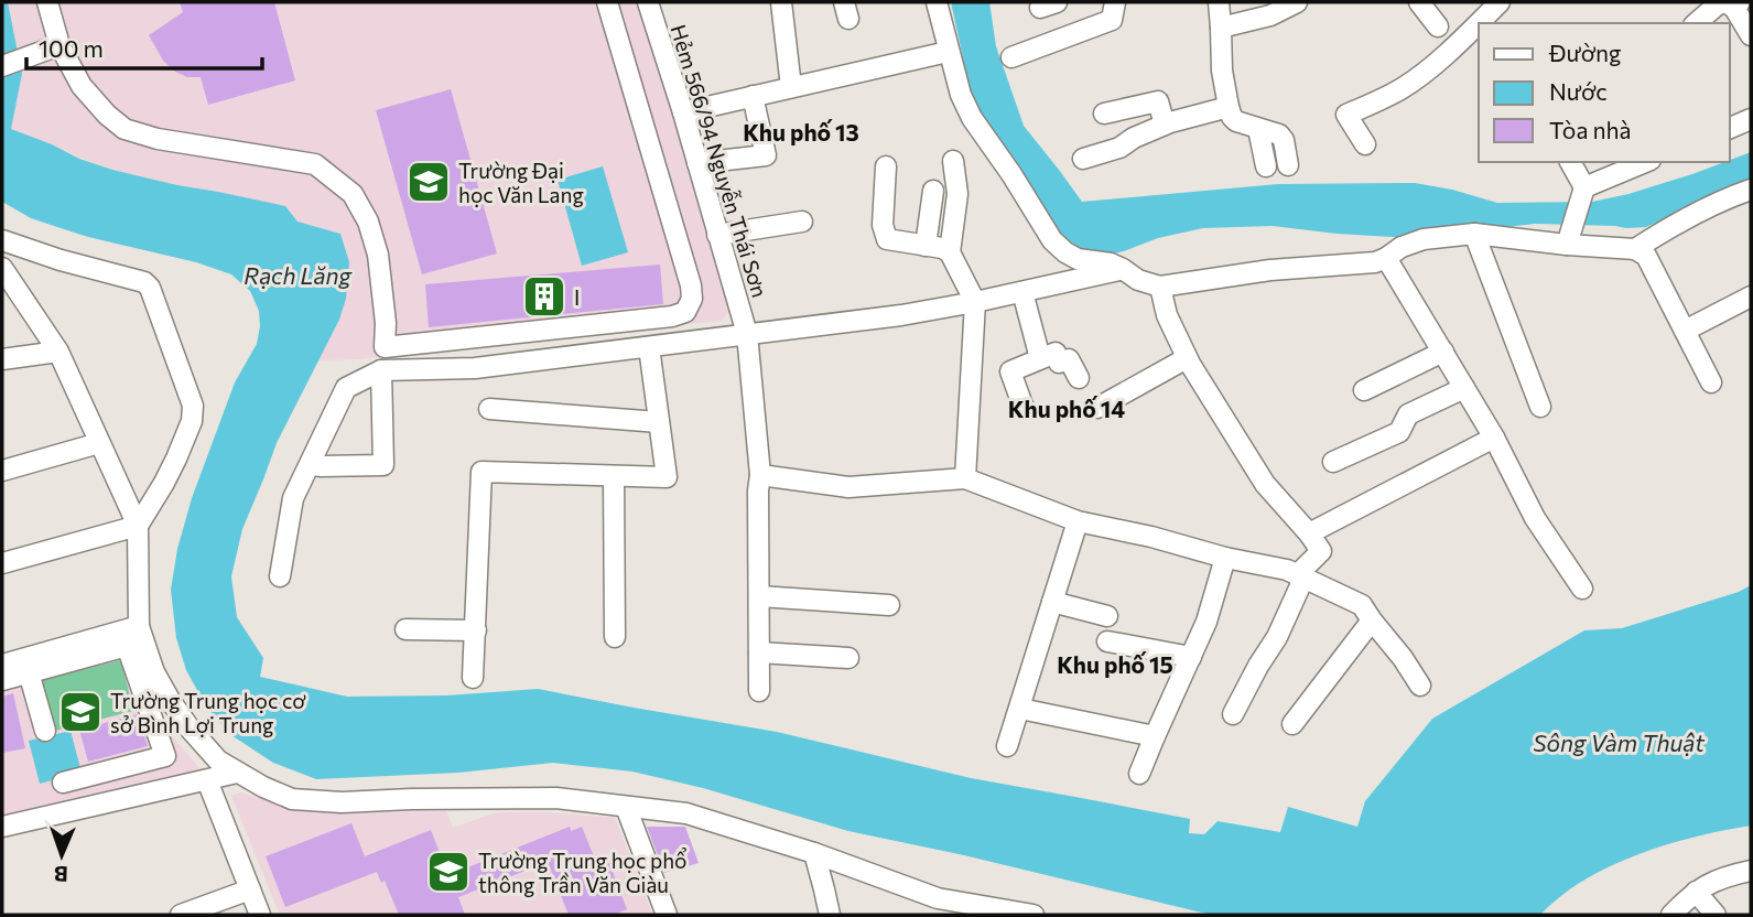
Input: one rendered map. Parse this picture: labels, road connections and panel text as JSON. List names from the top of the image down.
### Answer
{
  "streets": {
    "street": ["Hẻm 566/94 Nguyễn Thái Sơn"]
  },
  "districts": ["Khu phố 13", "Khu phố 14", "Khu phố 15"],
  "water": ["Rạch Lăng", "Sông Vàm Thuật"],
  "places": {
    "school or university": ["Trường Đại học Văn Lang", "Trường Trung học cơ sở Bình Lợi Trung", "Trường Trung học phổ thông Trần Văn Giàu"],
    "building": ["I"]
  },
  "legend": ["Đường", "Nước", "Tòa nhà"],
  "scale_bar": "100 m",
  "north": "bottom"
}
